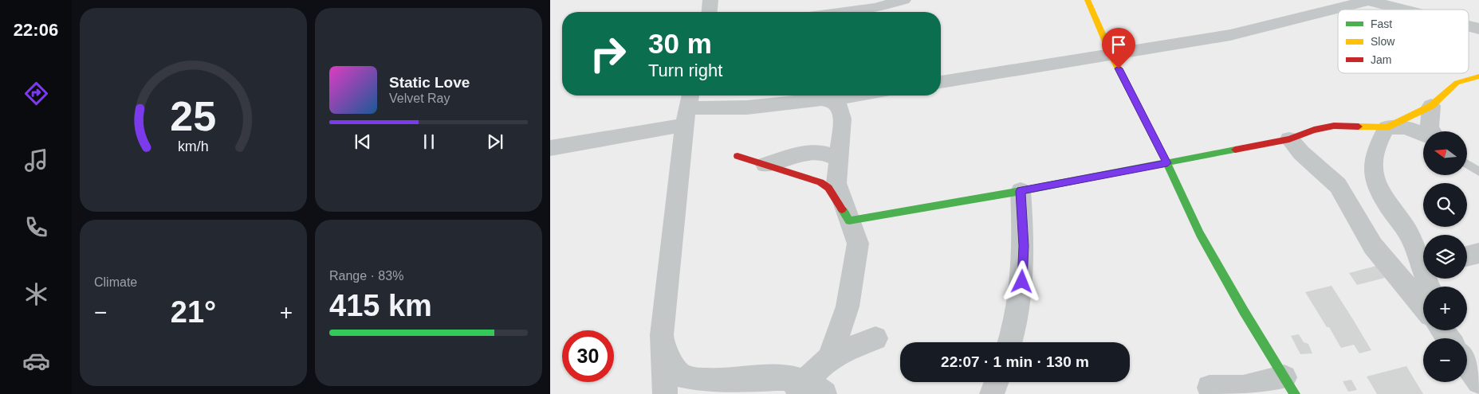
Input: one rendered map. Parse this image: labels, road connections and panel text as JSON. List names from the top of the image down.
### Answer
{
  "legend": ["Fast", "Slow", "Jam"],
  "north": "left",
  "page": {
    "tabs": "22:06",
    "turn": ["30 m", "Turn right"],
    "song": ["Static Love", "Velvet Ray"],
    "map_buttons": ["+", "−"],
    "tile": [
      "Climate",
      ["Range · 83%", "415 km"]
    ],
    "heat": ["−", "21°", "+"],
    "limit": "30",
    "trip": "22:07 · 1 min · 130 m",
    "gauge": ["25", "km/h"]
  }
}
